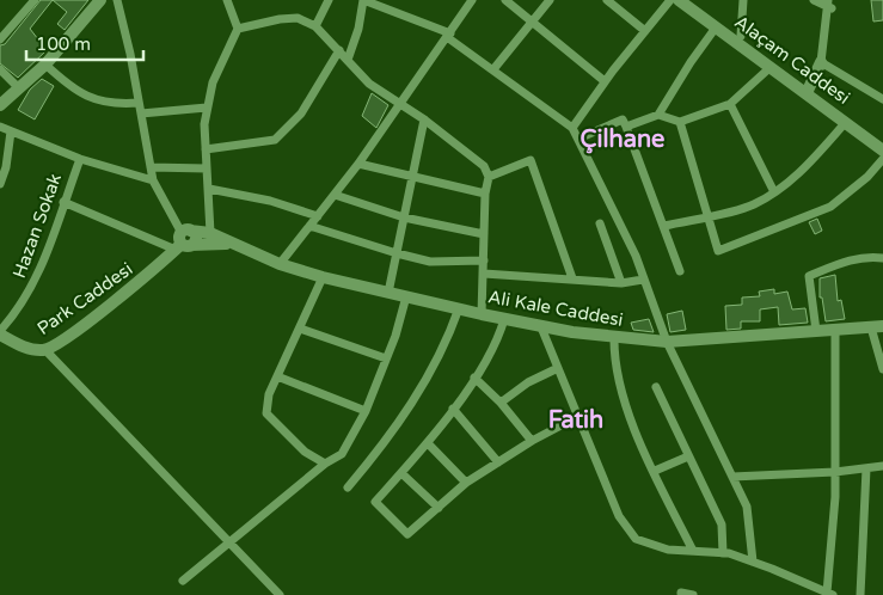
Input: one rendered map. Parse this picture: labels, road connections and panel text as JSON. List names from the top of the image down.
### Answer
{
  "streets": {
    "main road": ["Alaçam Caddesi", "Park Caddesi", "Ali Kale Caddesi"],
    "street": ["Hazan Sokak"]
  },
  "crossings": [
    ["Hazan Sokak", "Park Caddesi"],
    ["Park Caddesi", "Ali Kale Caddesi"]
  ],
  "districts": ["Çilhane", "Fatih"],
  "scale_bar": "100 m"
}
